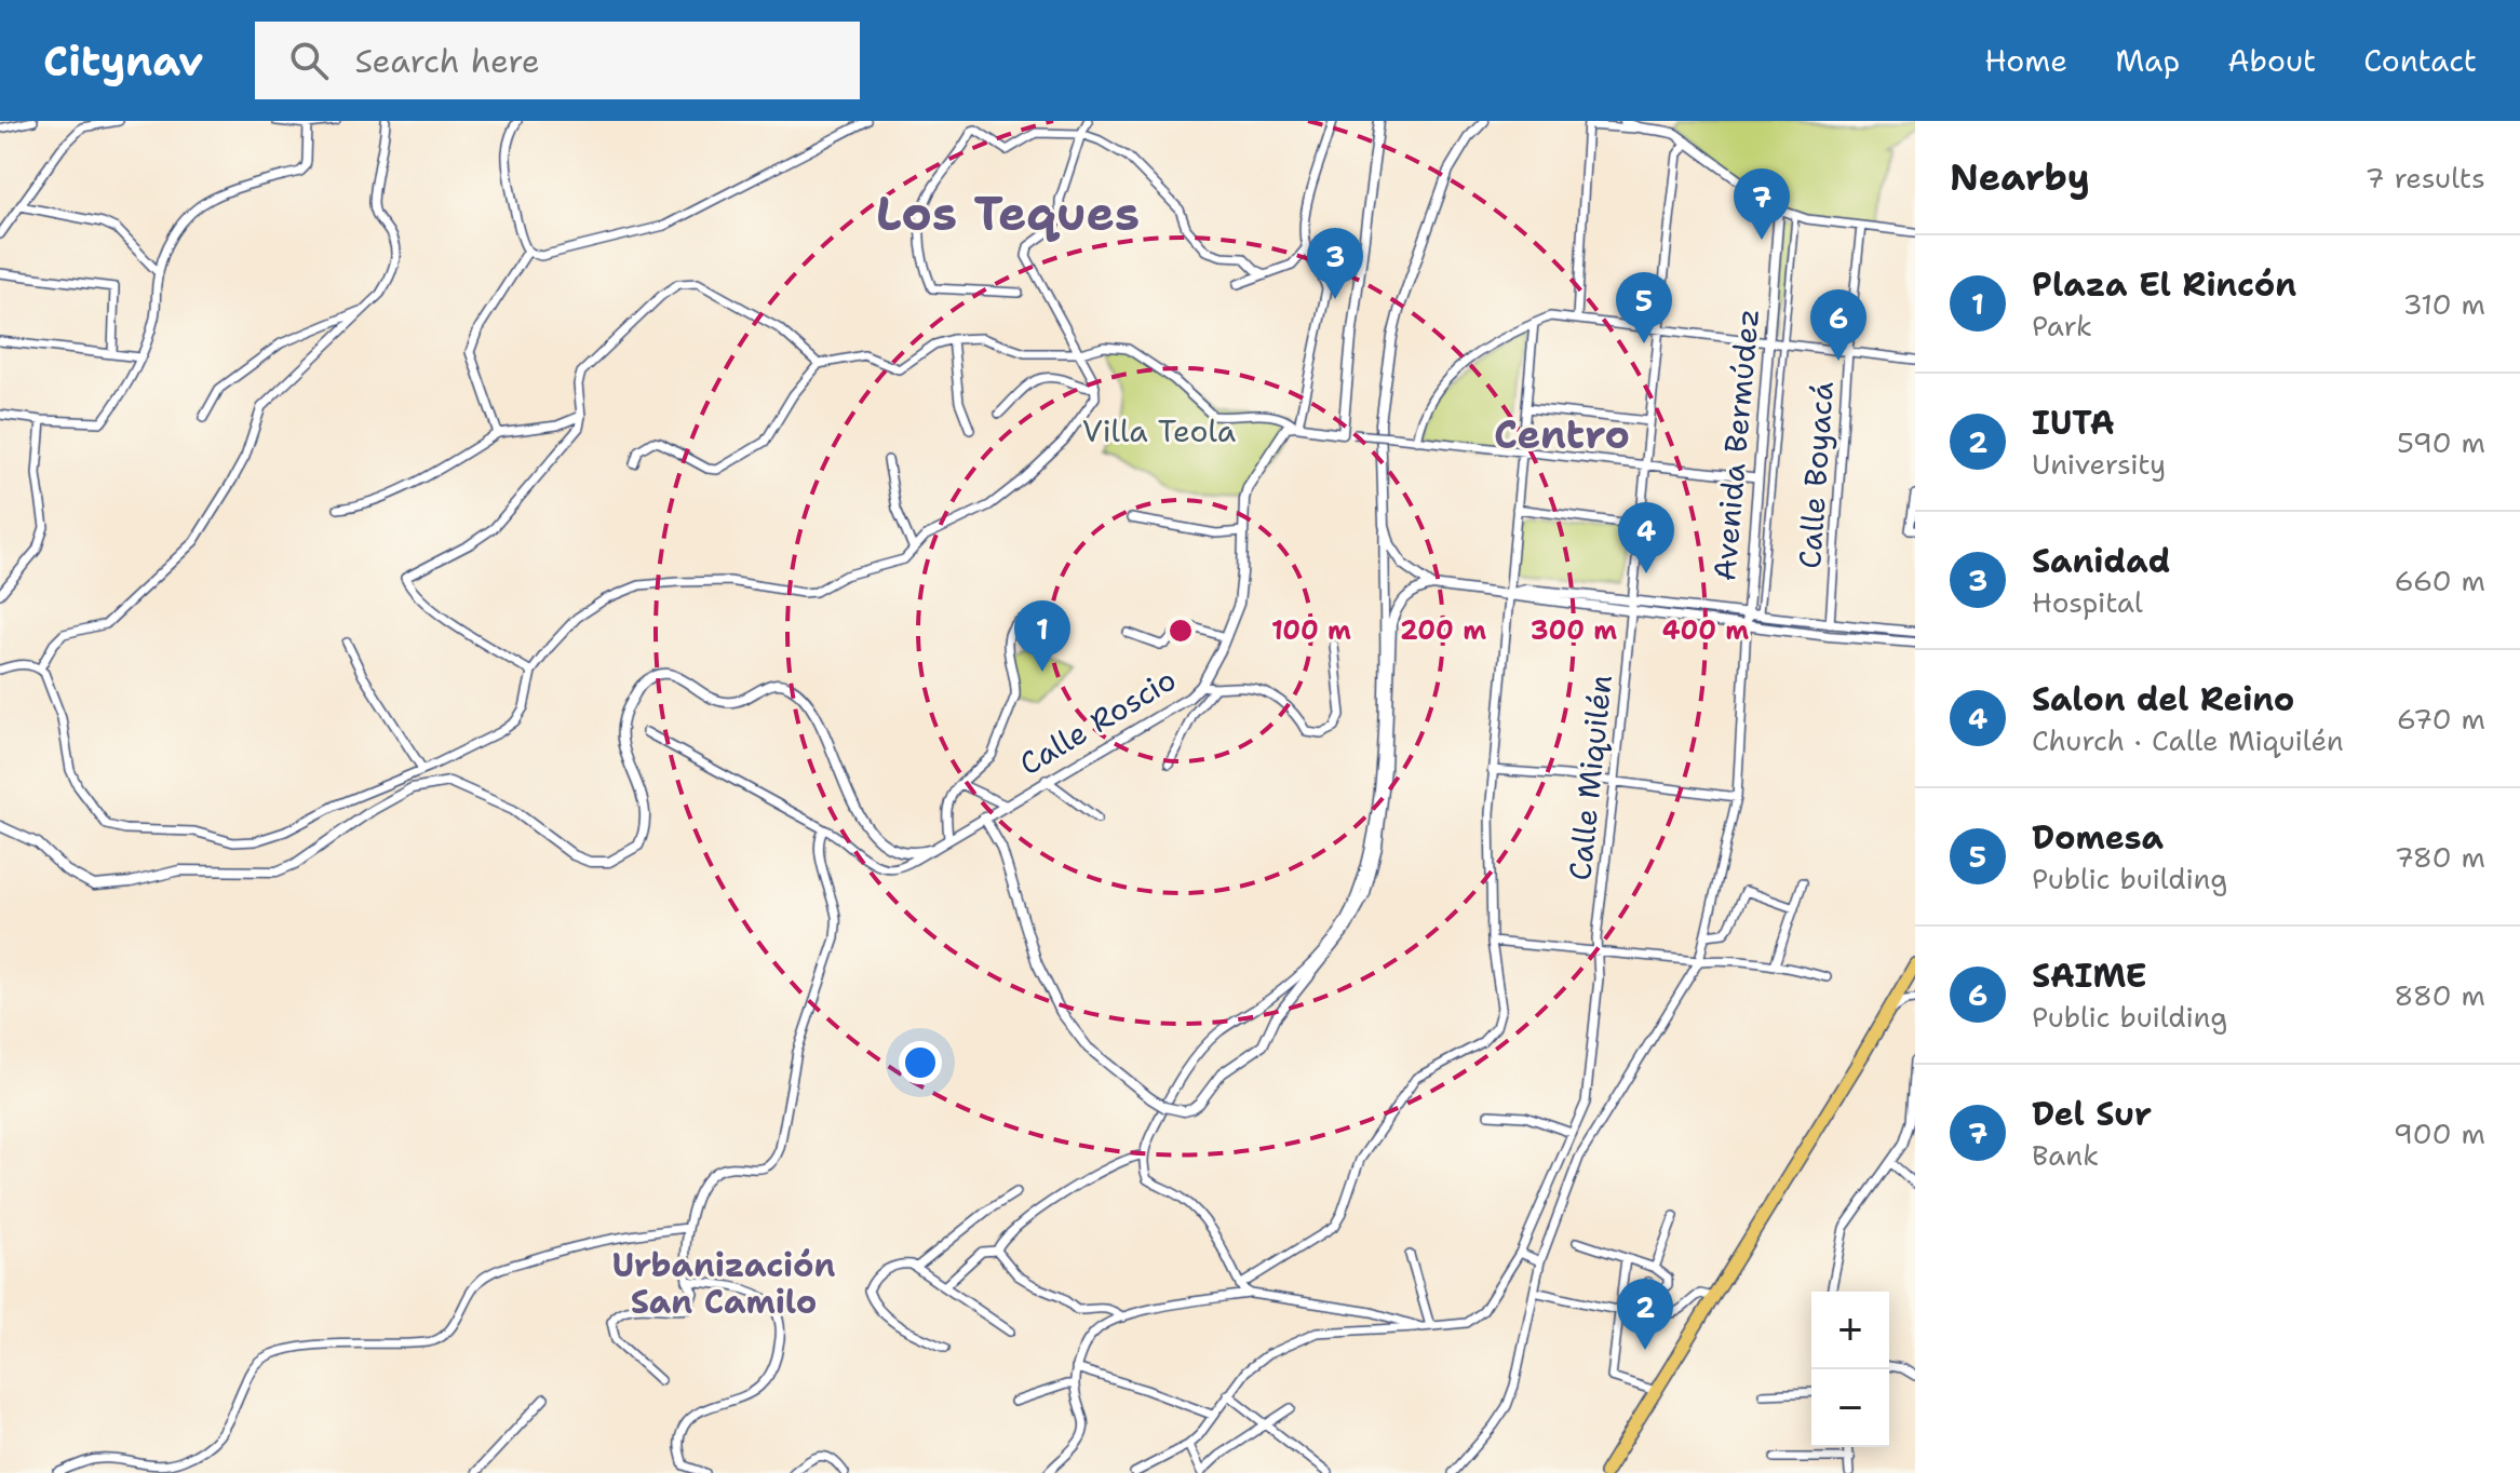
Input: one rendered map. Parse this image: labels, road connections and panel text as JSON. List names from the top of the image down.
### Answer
{
  "streets": {
    "street": [
      "Avenida Bermúdez",
      "Calle Boyacá",
      "Calle Roscio",
      "Calle Miquilén"
    ]
  },
  "districts": ["Los Teques", "Centro", "Urbanización San Camilo"],
  "parks": ["Villa Teola"],
  "page": {
    "header": "Citynav",
    "search": "Search here",
    "nav": [
      "Home",
      "Map",
      "About",
      "Contact"
    ],
    "heading": ["Nearby", "7 results"],
    "pins": [
      "7",
      "3",
      "5",
      "6",
      "4",
      "1",
      "2"
    ],
    "list": [
      {
        "mark": "1",
        "name": "Plaza El Rincón",
        "note": "Park",
        "value": "310 m"
      },
      {
        "mark": "2",
        "name": "IUTA",
        "note": "University",
        "value": "590 m"
      },
      {
        "mark": "3",
        "name": "Sanidad",
        "note": "Hospital",
        "value": "660 m"
      },
      {
        "mark": "4",
        "name": "Salon del Reino",
        "note": "Church · Calle Miquilén",
        "value": "670 m"
      },
      {
        "mark": "5",
        "name": "Domesa",
        "note": "Public building",
        "value": "780 m"
      },
      {
        "mark": "6",
        "name": "SAIME",
        "note": "Public building",
        "value": "880 m"
      },
      {
        "mark": "7",
        "name": "Del Sur",
        "note": "Bank",
        "value": "900 m"
      }
    ],
    "map_buttons": ["+", "−"]
  },
  "rings": [
    "100 m",
    "200 m",
    "300 m",
    "400 m"
  ]
}
